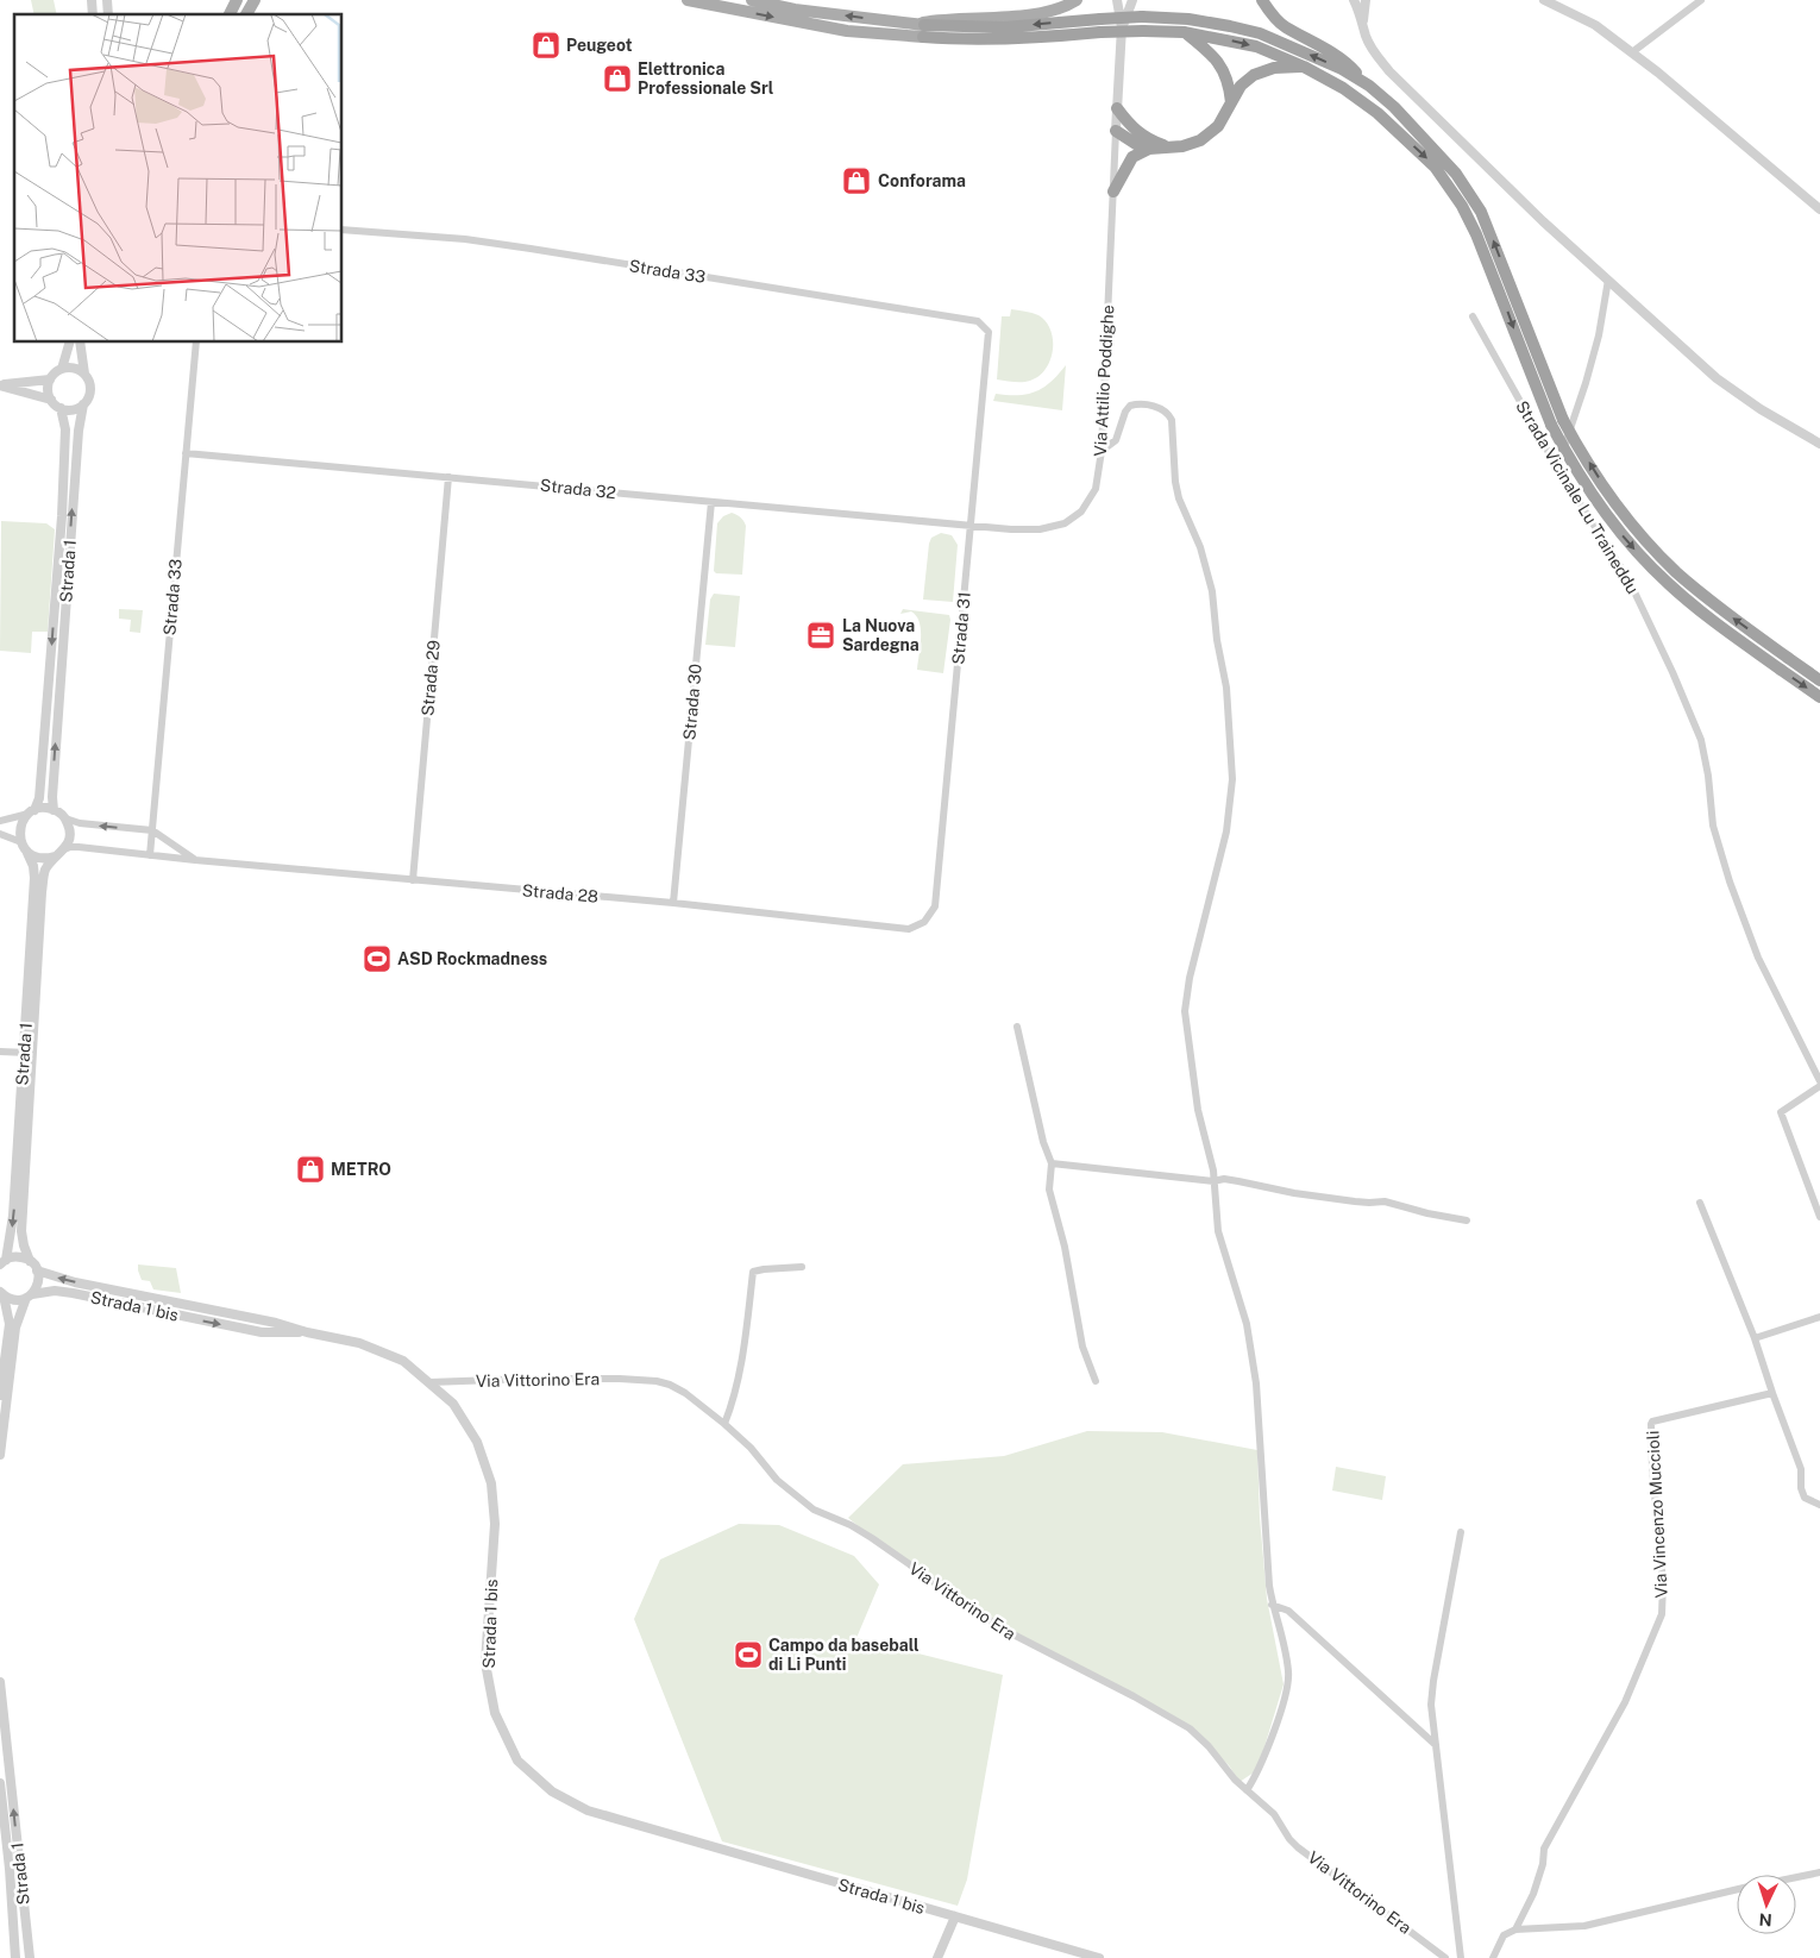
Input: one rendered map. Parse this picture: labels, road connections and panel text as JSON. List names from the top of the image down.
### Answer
{
  "streets": {
    "street": [
      "Strada 33",
      "Via Attilio Poddighe",
      "Strada 32",
      "Strada Vicinale Lu Traineddu",
      "Strada 1",
      "Strada 31",
      "Strada 29",
      "Strada 30",
      "Strada 28",
      "Strada 1 bis",
      "Via Vittorino Era",
      "Via Vincenzo Muccioli"
    ]
  },
  "crossings": [
    ["Strada 33", "Strada 32"],
    ["Strada 33", "Strada 31"],
    ["Strada 33", "Strada 28"],
    ["Via Attilio Poddighe", "Strada 32"],
    ["Via Attilio Poddighe", "Strada 31"],
    ["Strada 32", "Strada 31"],
    ["Strada 32", "Strada 29"],
    ["Strada 32", "Strada 30"],
    ["Strada 1", "Strada 28"],
    ["Strada 1", "Strada 1 bis"],
    ["Strada 31", "Strada 28"],
    ["Strada 29", "Strada 28"],
    ["Strada 30", "Strada 28"],
    ["Strada 1 bis", "Via Vittorino Era"]
  ],
  "places": {
    "shop": [
      "Peugeot",
      "Elettronica Professionale Srl",
      "Conforama",
      "METRO"
    ],
    "office": ["La Nuova Sardegna"],
    "sports": ["ASD Rockmadness", "Campo da baseball di Li Punti"]
  },
  "north": "bottom"
}
